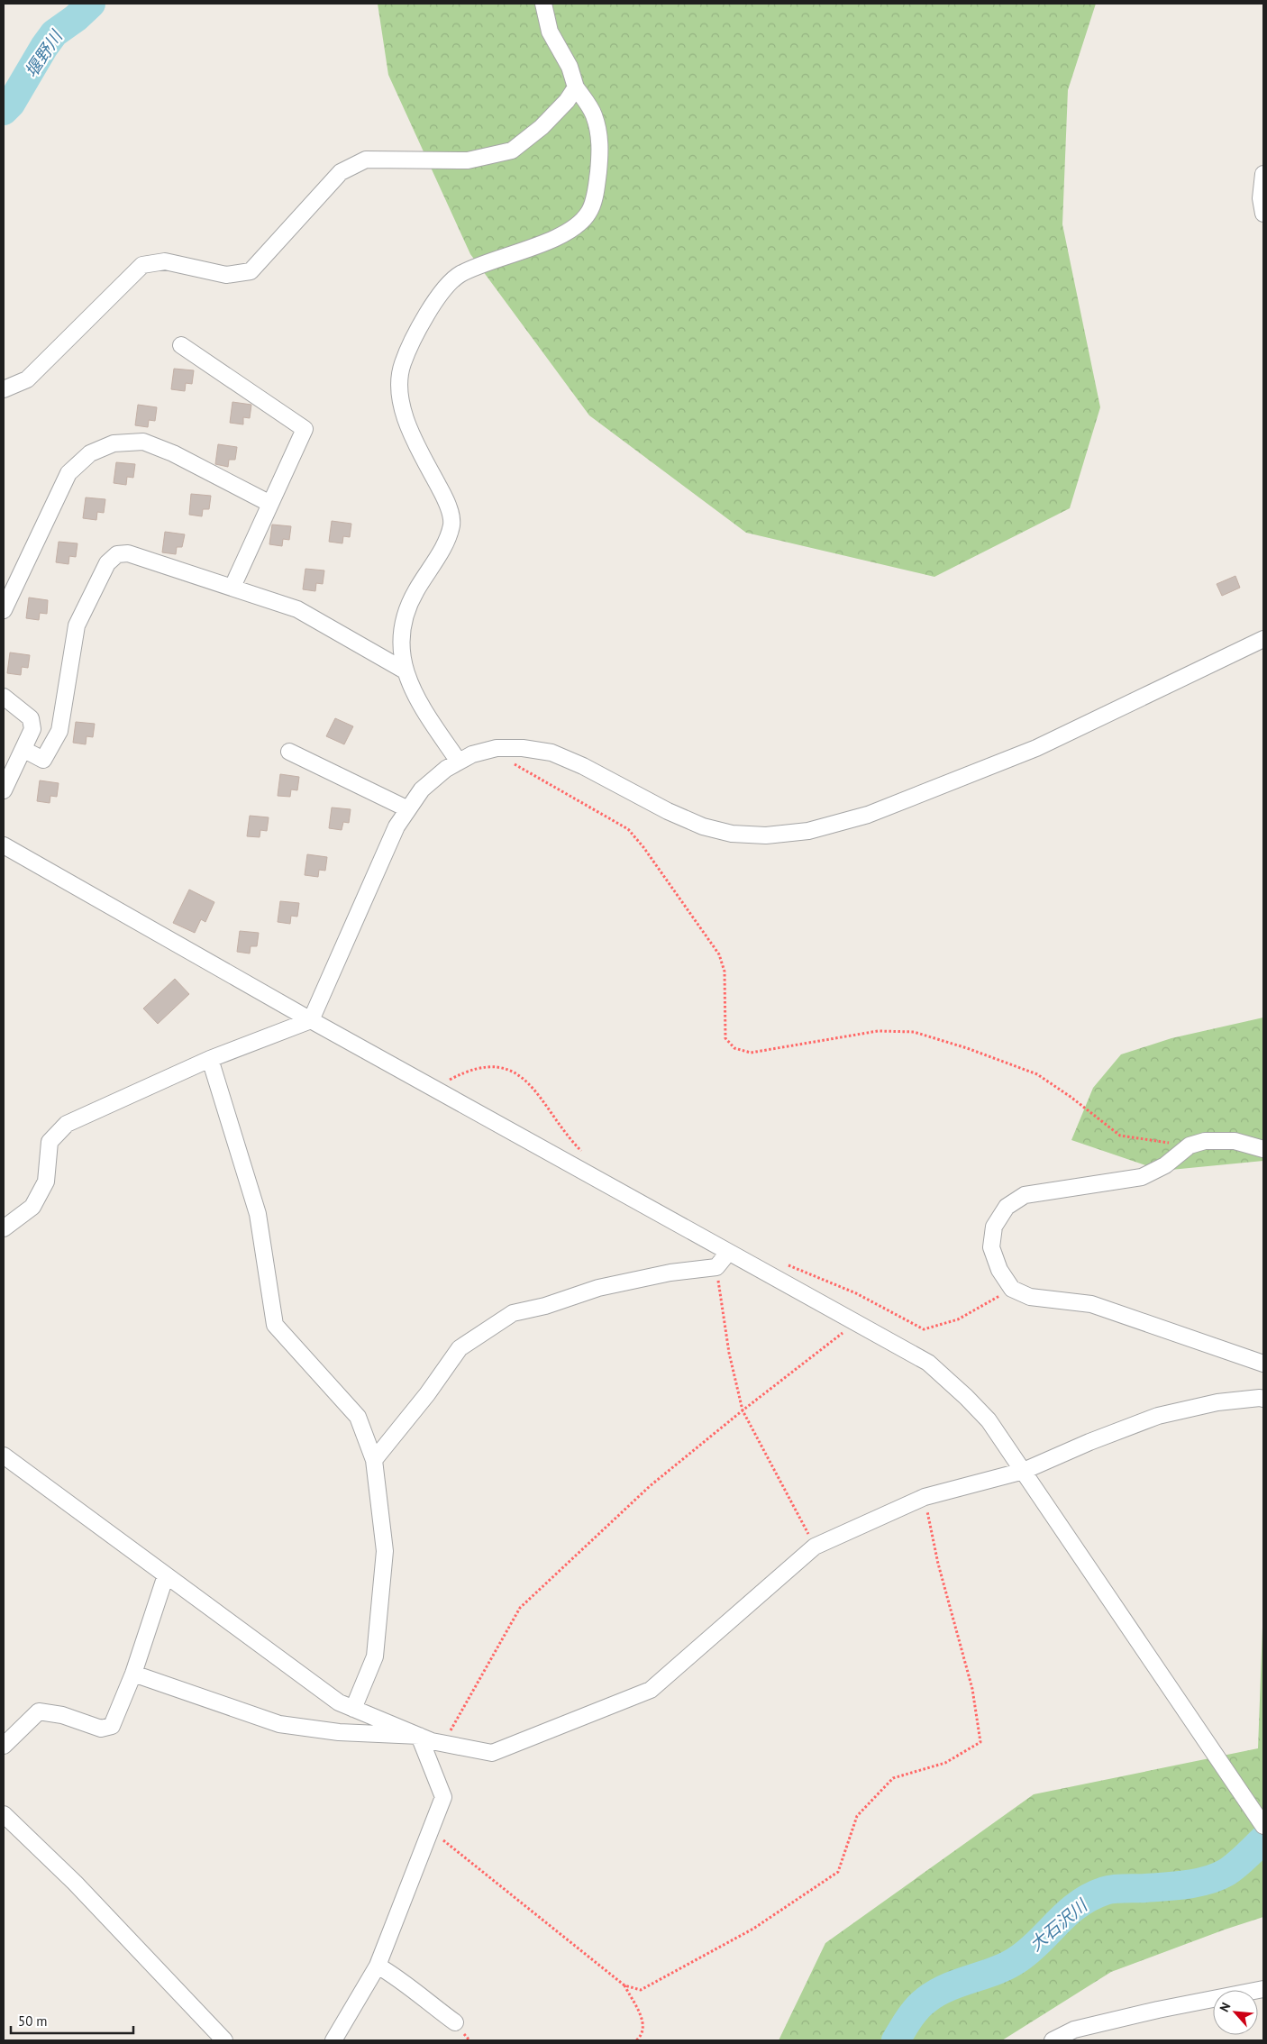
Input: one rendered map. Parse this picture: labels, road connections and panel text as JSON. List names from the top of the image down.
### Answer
{
  "water": ["堰野川", "大石沢川"],
  "scale_bar": "50 m",
  "north": "top left"
}
